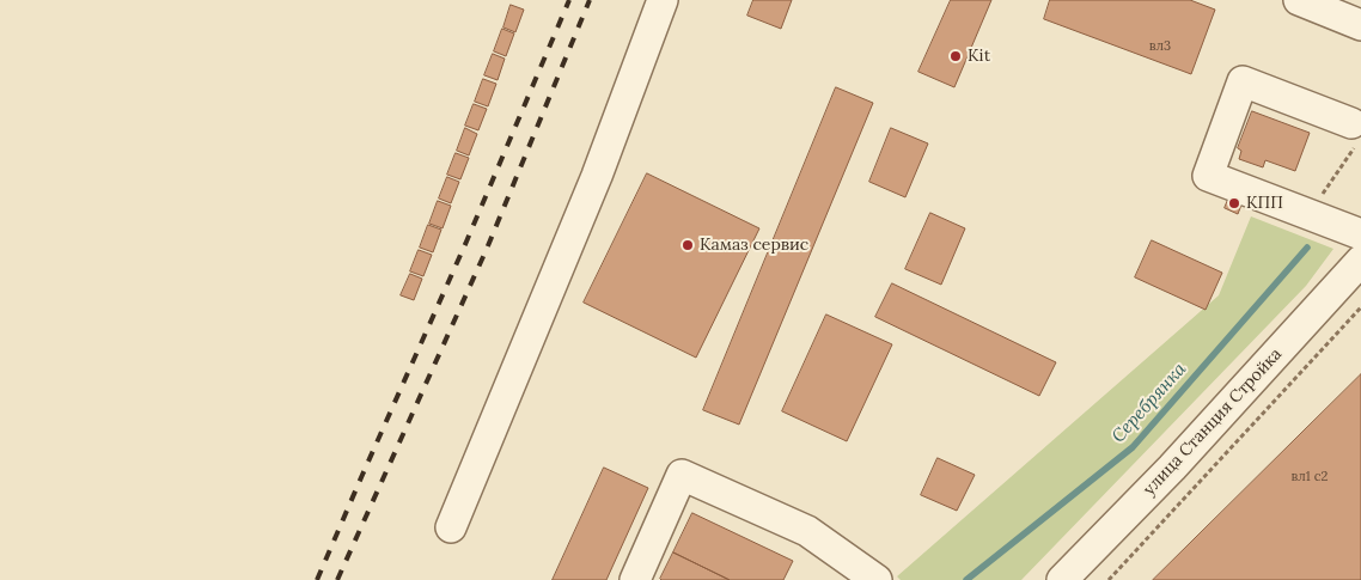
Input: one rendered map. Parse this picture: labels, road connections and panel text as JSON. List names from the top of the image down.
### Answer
{
  "streets": {
    "street": ["улица Станция Стройка"]
  },
  "water": ["Серебрянка"],
  "places": ["Kit", "КПП", "Камаз сервис"],
  "house_numbers": ["вл3", "вл1 с2"]
}
